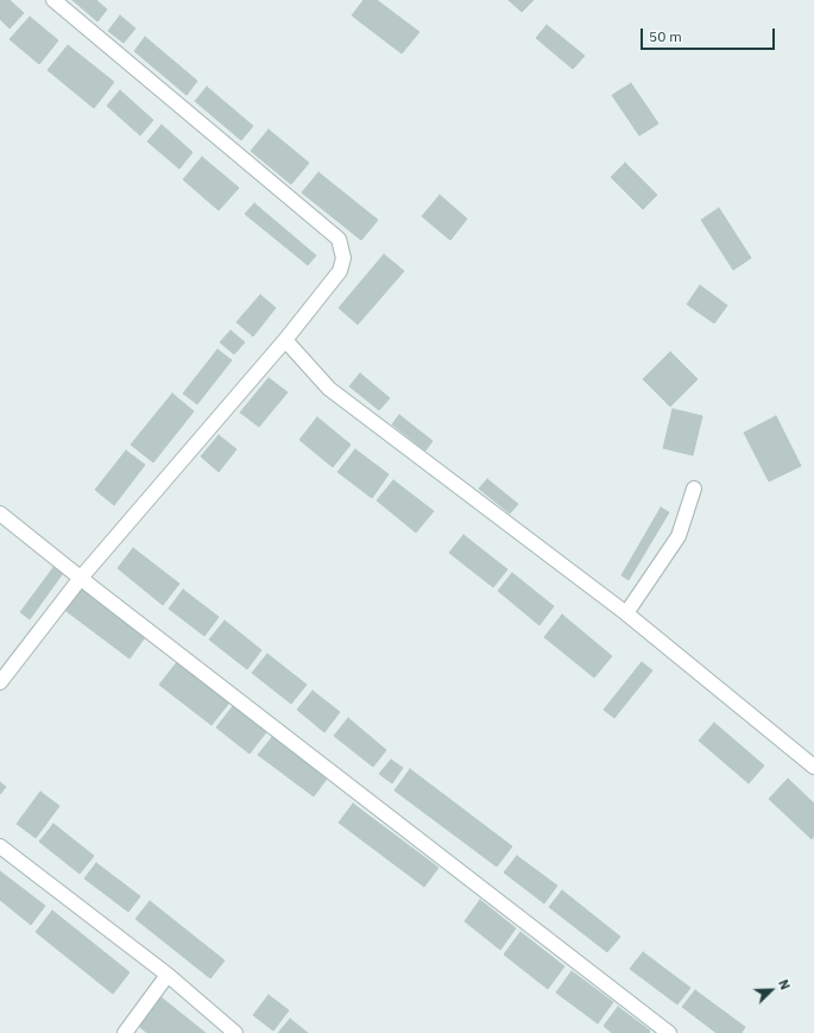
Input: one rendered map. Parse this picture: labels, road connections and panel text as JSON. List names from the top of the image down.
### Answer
{
  "scale_bar": "50 m",
  "north": "top right"
}
